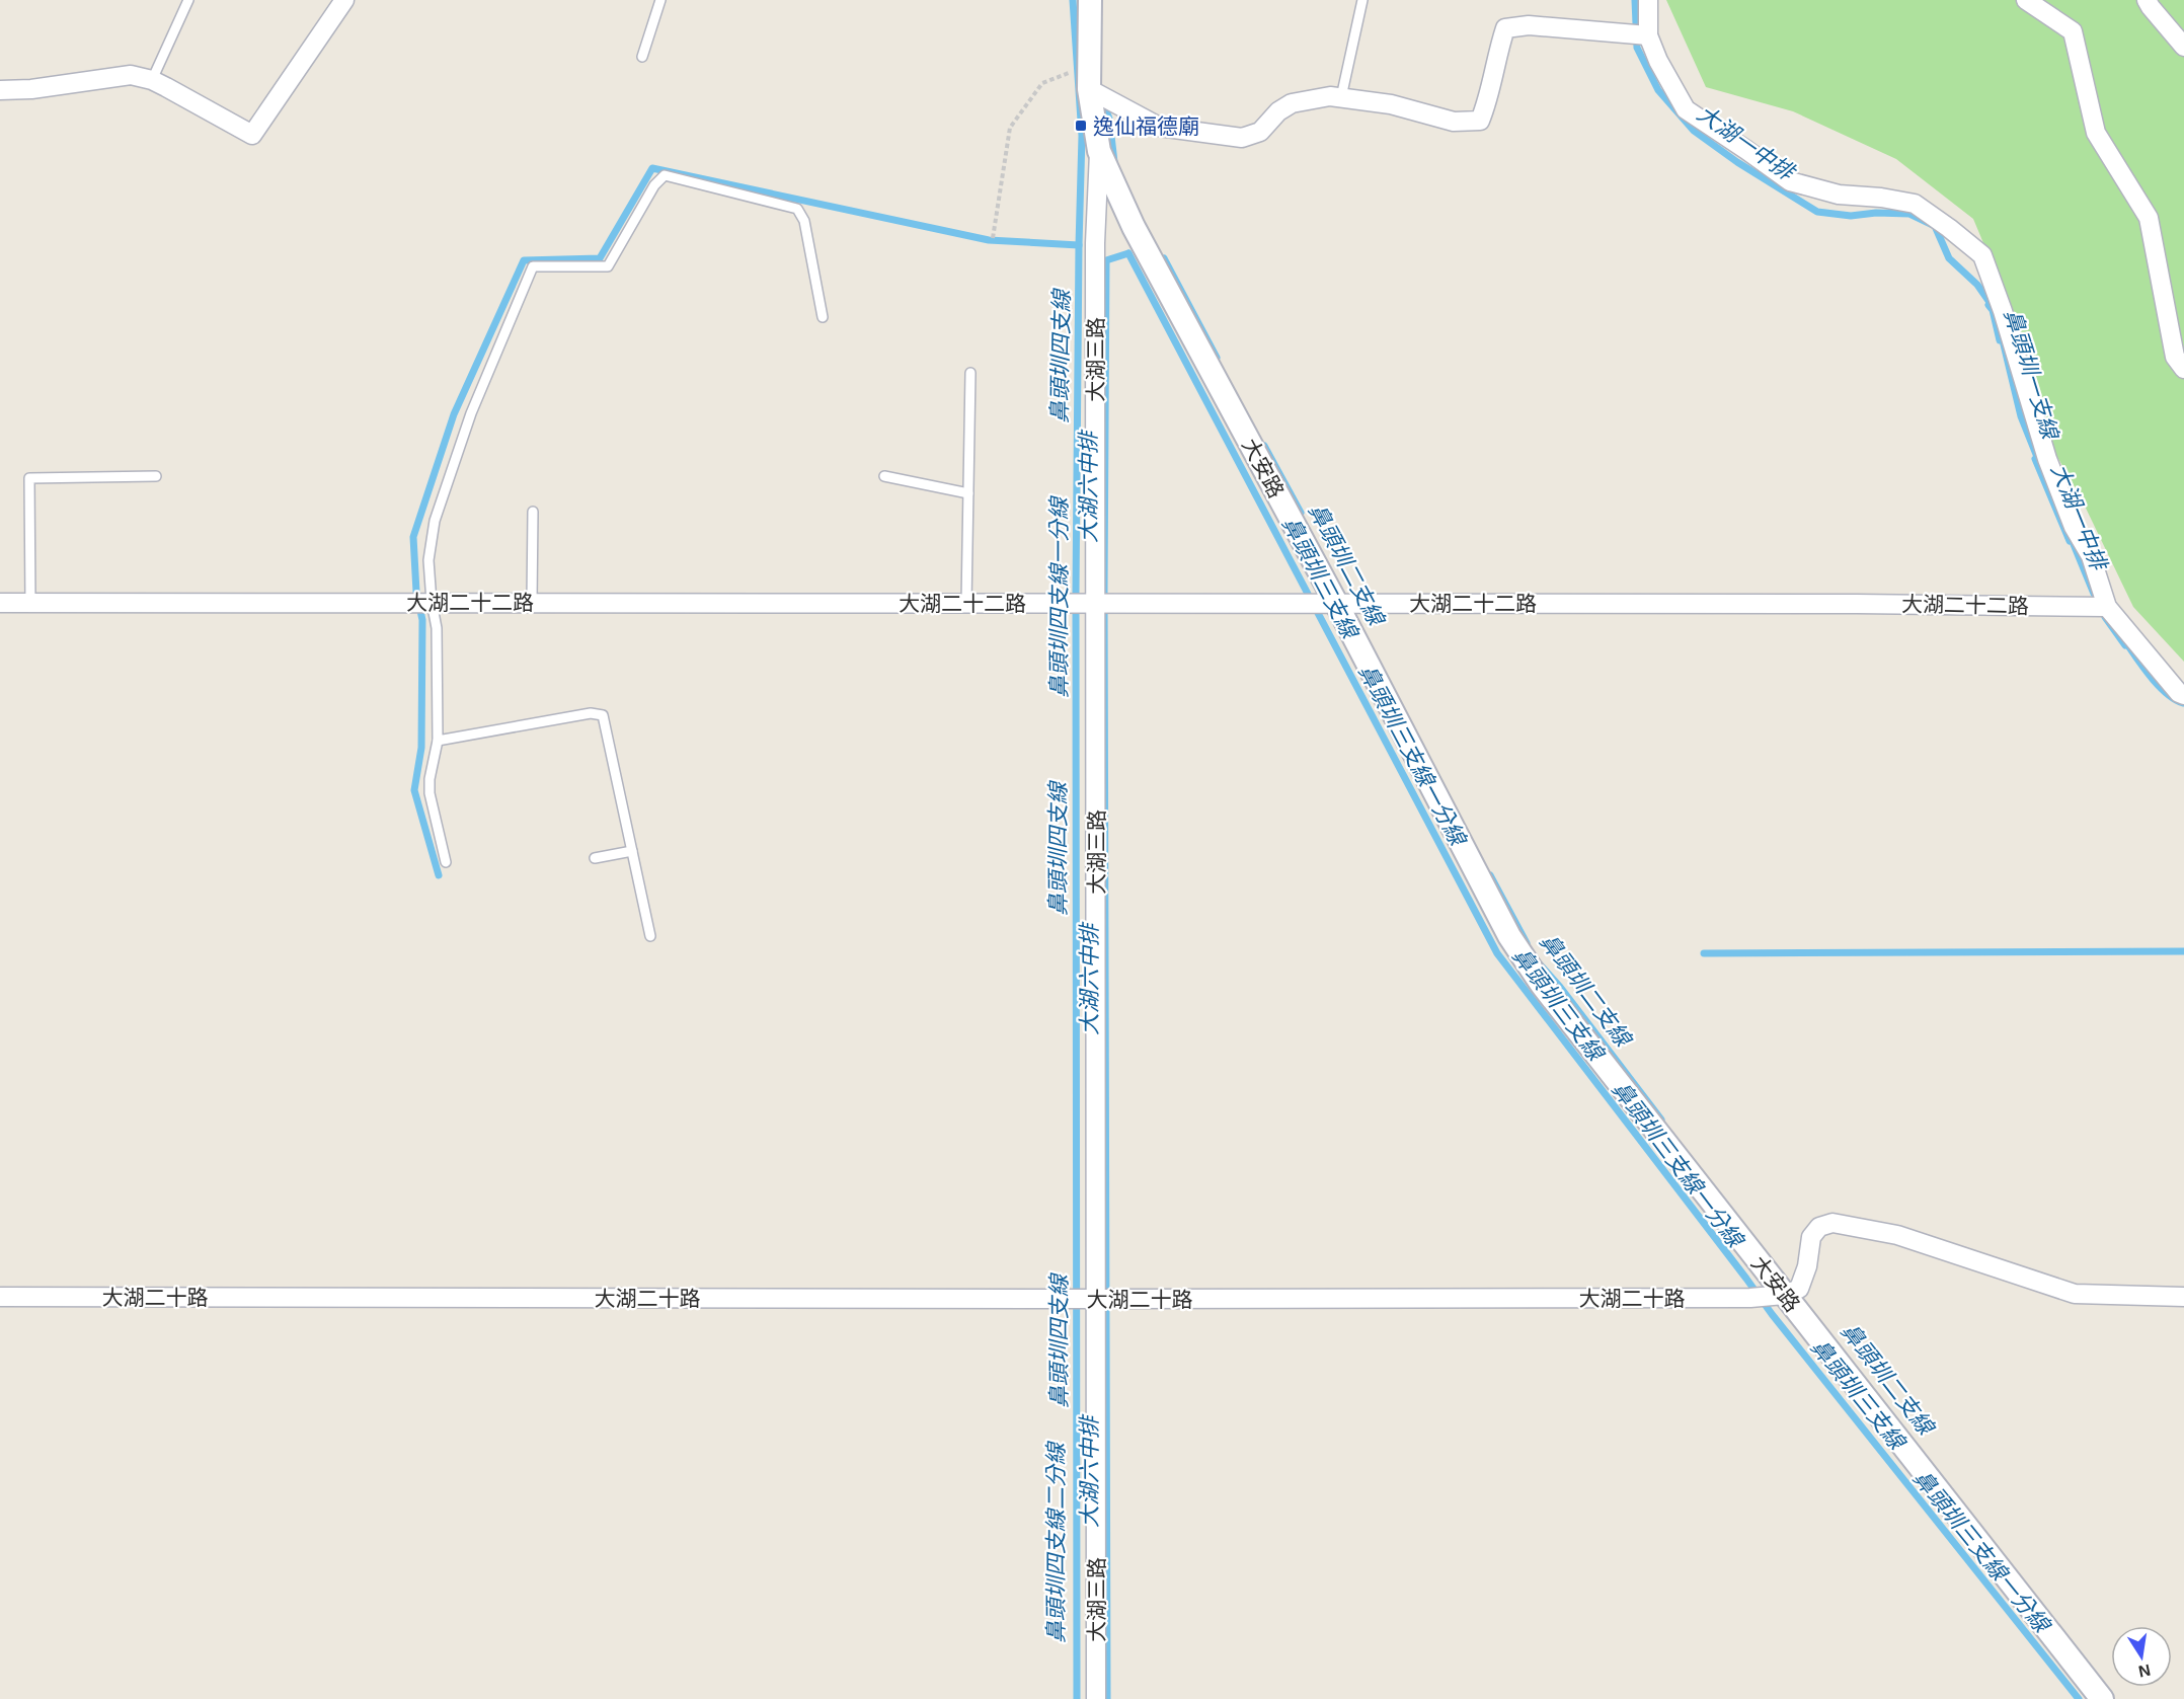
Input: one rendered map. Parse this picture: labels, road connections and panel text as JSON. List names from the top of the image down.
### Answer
{
  "streets": {
    "street": [
      "大湖三路",
      "大安路",
      "大湖二十二路",
      "大湖二十路"
    ]
  },
  "crossings": [
    ["大湖三路", "大安路"],
    ["大湖三路", "大湖二十二路"],
    ["大湖三路", "大湖二十路"],
    ["大安路", "大湖二十二路"],
    ["大安路", "大湖二十路"]
  ],
  "water": [
    "大湖一中排",
    "鼻頭圳四支線",
    "鼻頭圳一支線",
    "大湖六中排",
    "鼻頭圳二支線",
    "鼻頭圳三支線",
    "鼻頭圳四支線一分線",
    "鼻頭圳三支線一分線",
    "鼻頭圳四支線二分線"
  ],
  "places": {
    "transit": ["逸仙福德廟"]
  },
  "north": "bottom"
}
